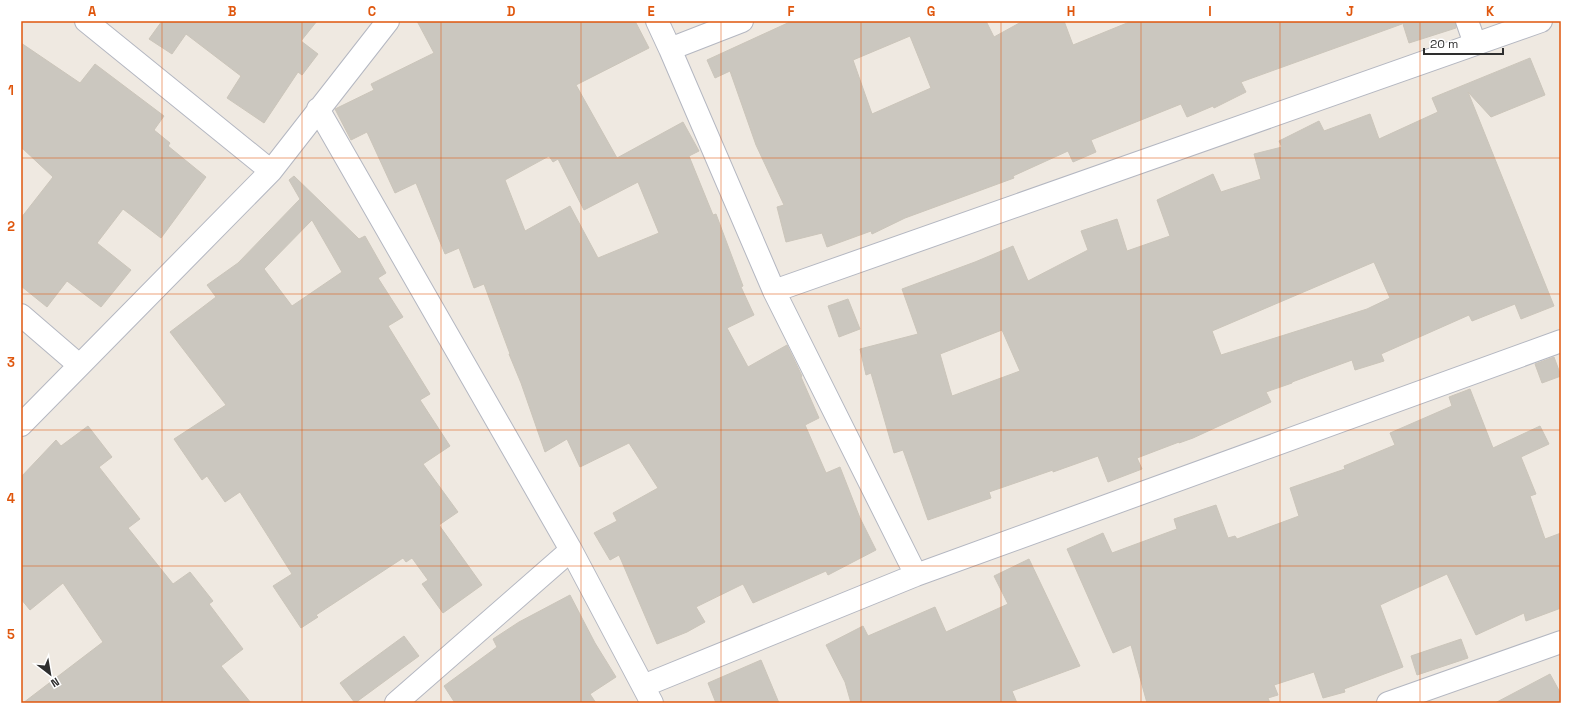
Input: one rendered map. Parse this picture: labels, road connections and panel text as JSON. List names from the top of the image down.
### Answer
{
  "scale_bar": "20 m",
  "north": "bottom right",
  "grid": {
    "columns": [
      "A",
      "B",
      "C",
      "D",
      "E",
      "F",
      "G",
      "H",
      "I",
      "J",
      "K"
    ],
    "rows": [
      "1",
      "2",
      "3",
      "4",
      "5"
    ]
  }
}
